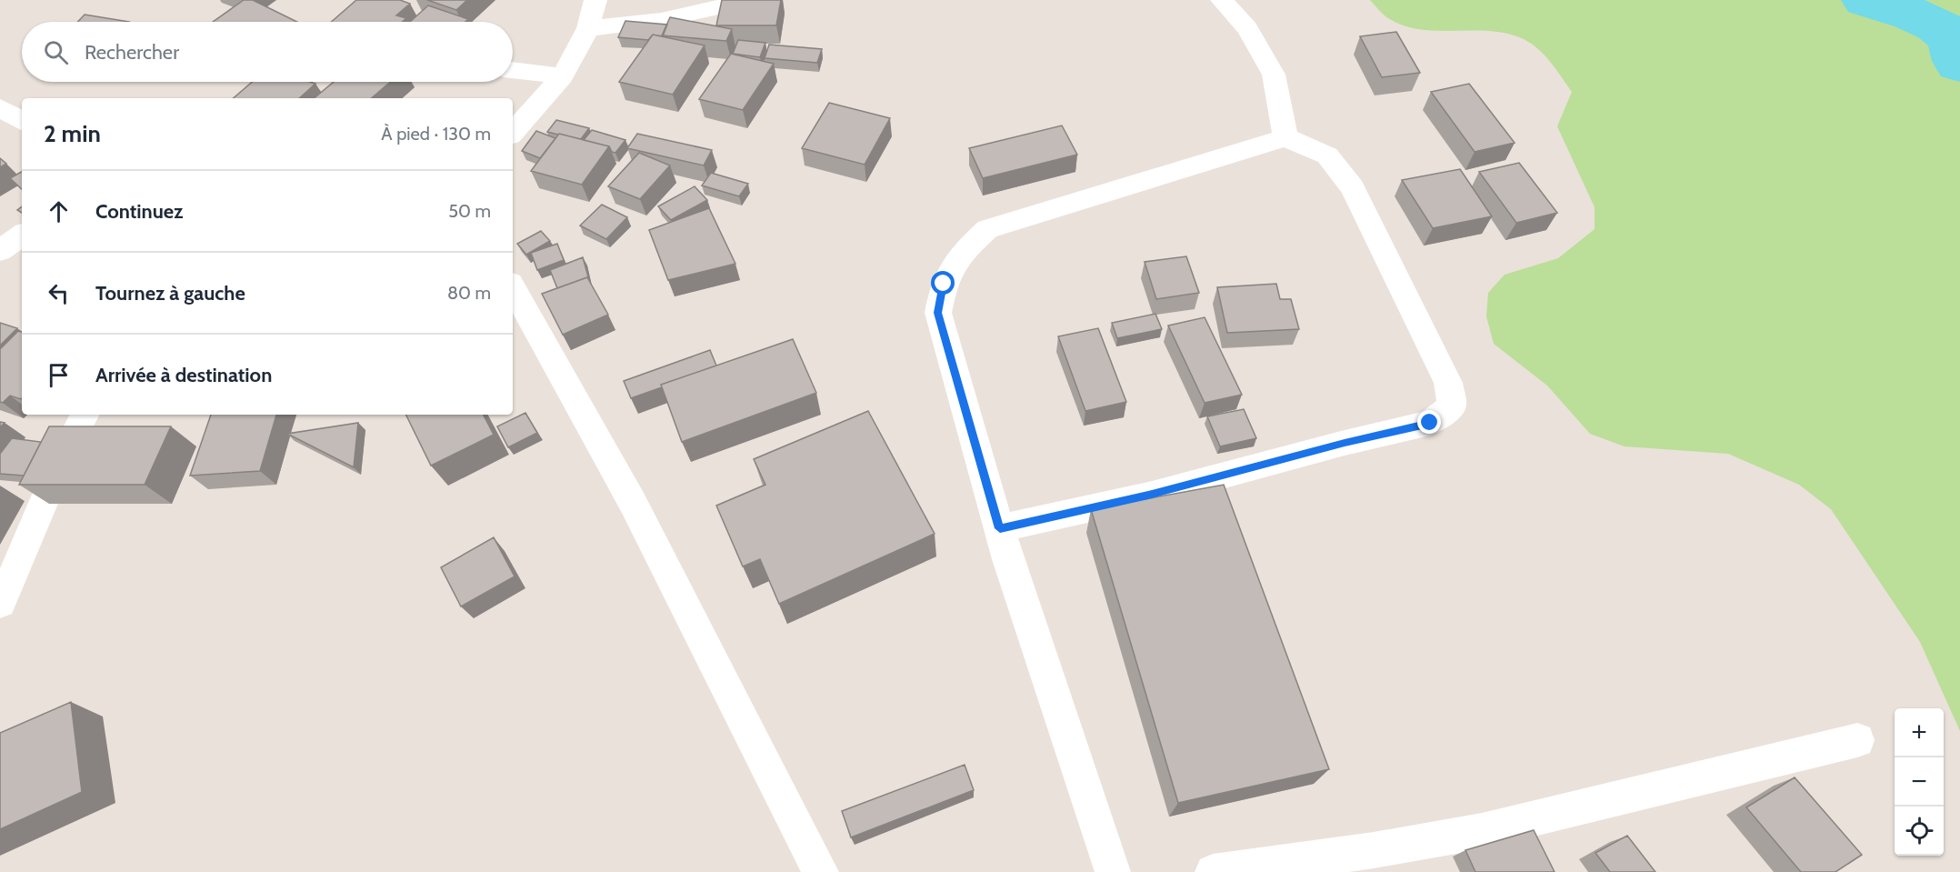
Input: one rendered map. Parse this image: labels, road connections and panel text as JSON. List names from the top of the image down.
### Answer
{
  "page": {
    "search": "Rechercher",
    "heading": ["2 min", "À pied · 130 m"],
    "list": [
      ["Continuez", "50 m"],
      ["Tournez à gauche", "80 m"],
      "Arrivée à destination"
    ],
    "map_buttons": ["+", "−"]
  }
}
